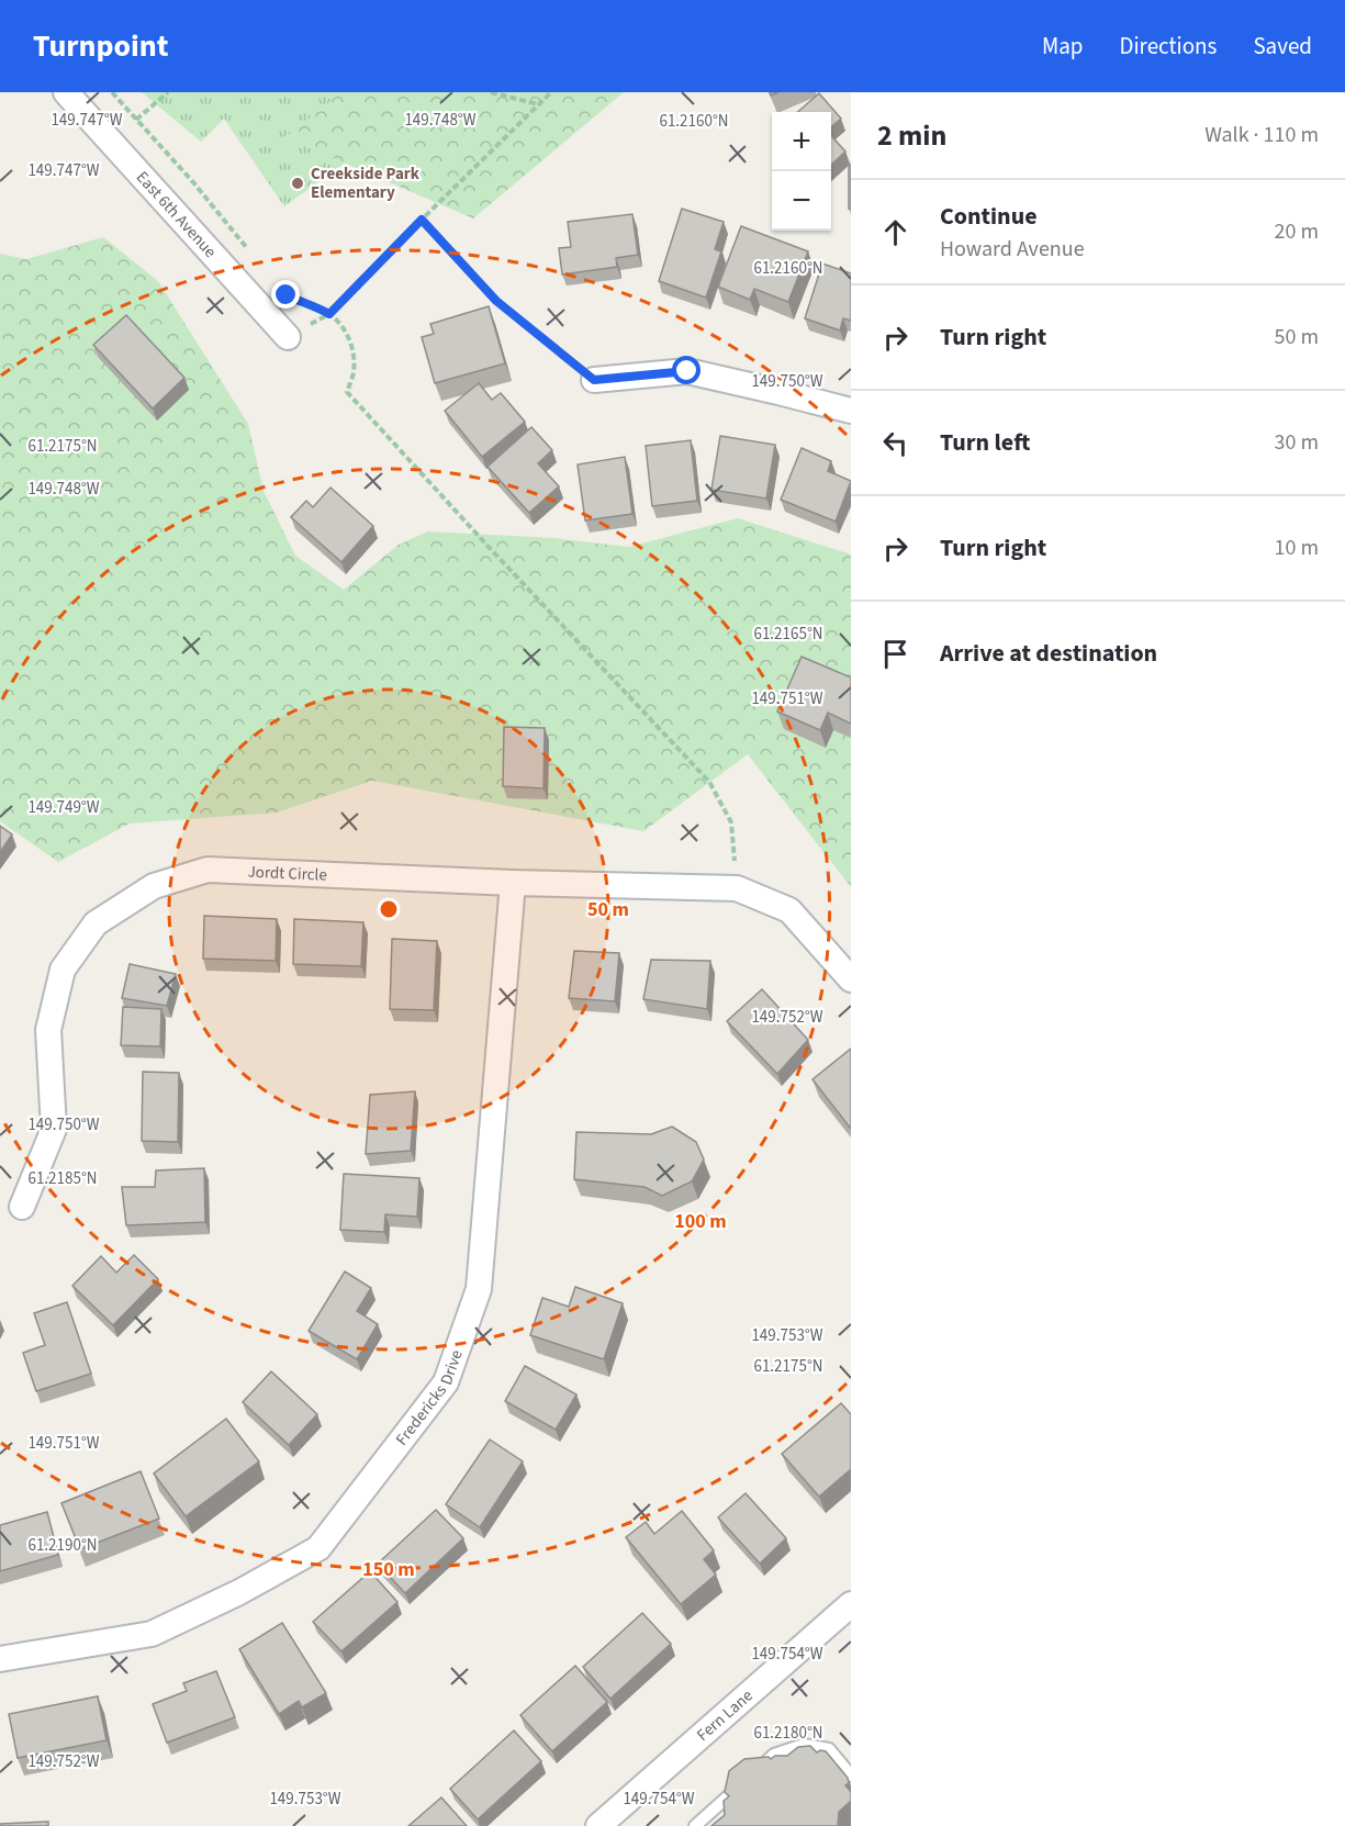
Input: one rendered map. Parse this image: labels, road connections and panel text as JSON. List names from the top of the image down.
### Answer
{
  "streets": {
    "street": [
      "East 6th Avenue",
      "Jordt Circle",
      "Fredericks Drive",
      "Fern Lane"
    ]
  },
  "crossings": [
    ["Jordt Circle", "Fredericks Drive"]
  ],
  "places": ["Creekside Park Elementary"],
  "page": {
    "header": "Turnpoint",
    "nav": ["Map", "Directions", "Saved"],
    "heading": ["2 min", "Walk · 110 m"],
    "map_buttons": ["+", "−"],
    "list": [
      ["Continue", "Howard Avenue", "20 m"],
      ["Turn right", "50 m"],
      ["Turn left", "30 m"],
      ["Turn right", "10 m"],
      "Arrive at destination"
    ]
  },
  "coordinates": [
    "149.747°W",
    "149.748°W",
    "61.2160°N",
    "149.750°W",
    "61.2175°N",
    "61.2165°N",
    "149.751°W",
    "149.749°W",
    "149.752°W",
    "61.2185°N",
    "149.753°W",
    "61.2190°N",
    "149.754°W",
    "61.2180°N"
  ],
  "rings": ["50 m", "100 m", "150 m"]
}
